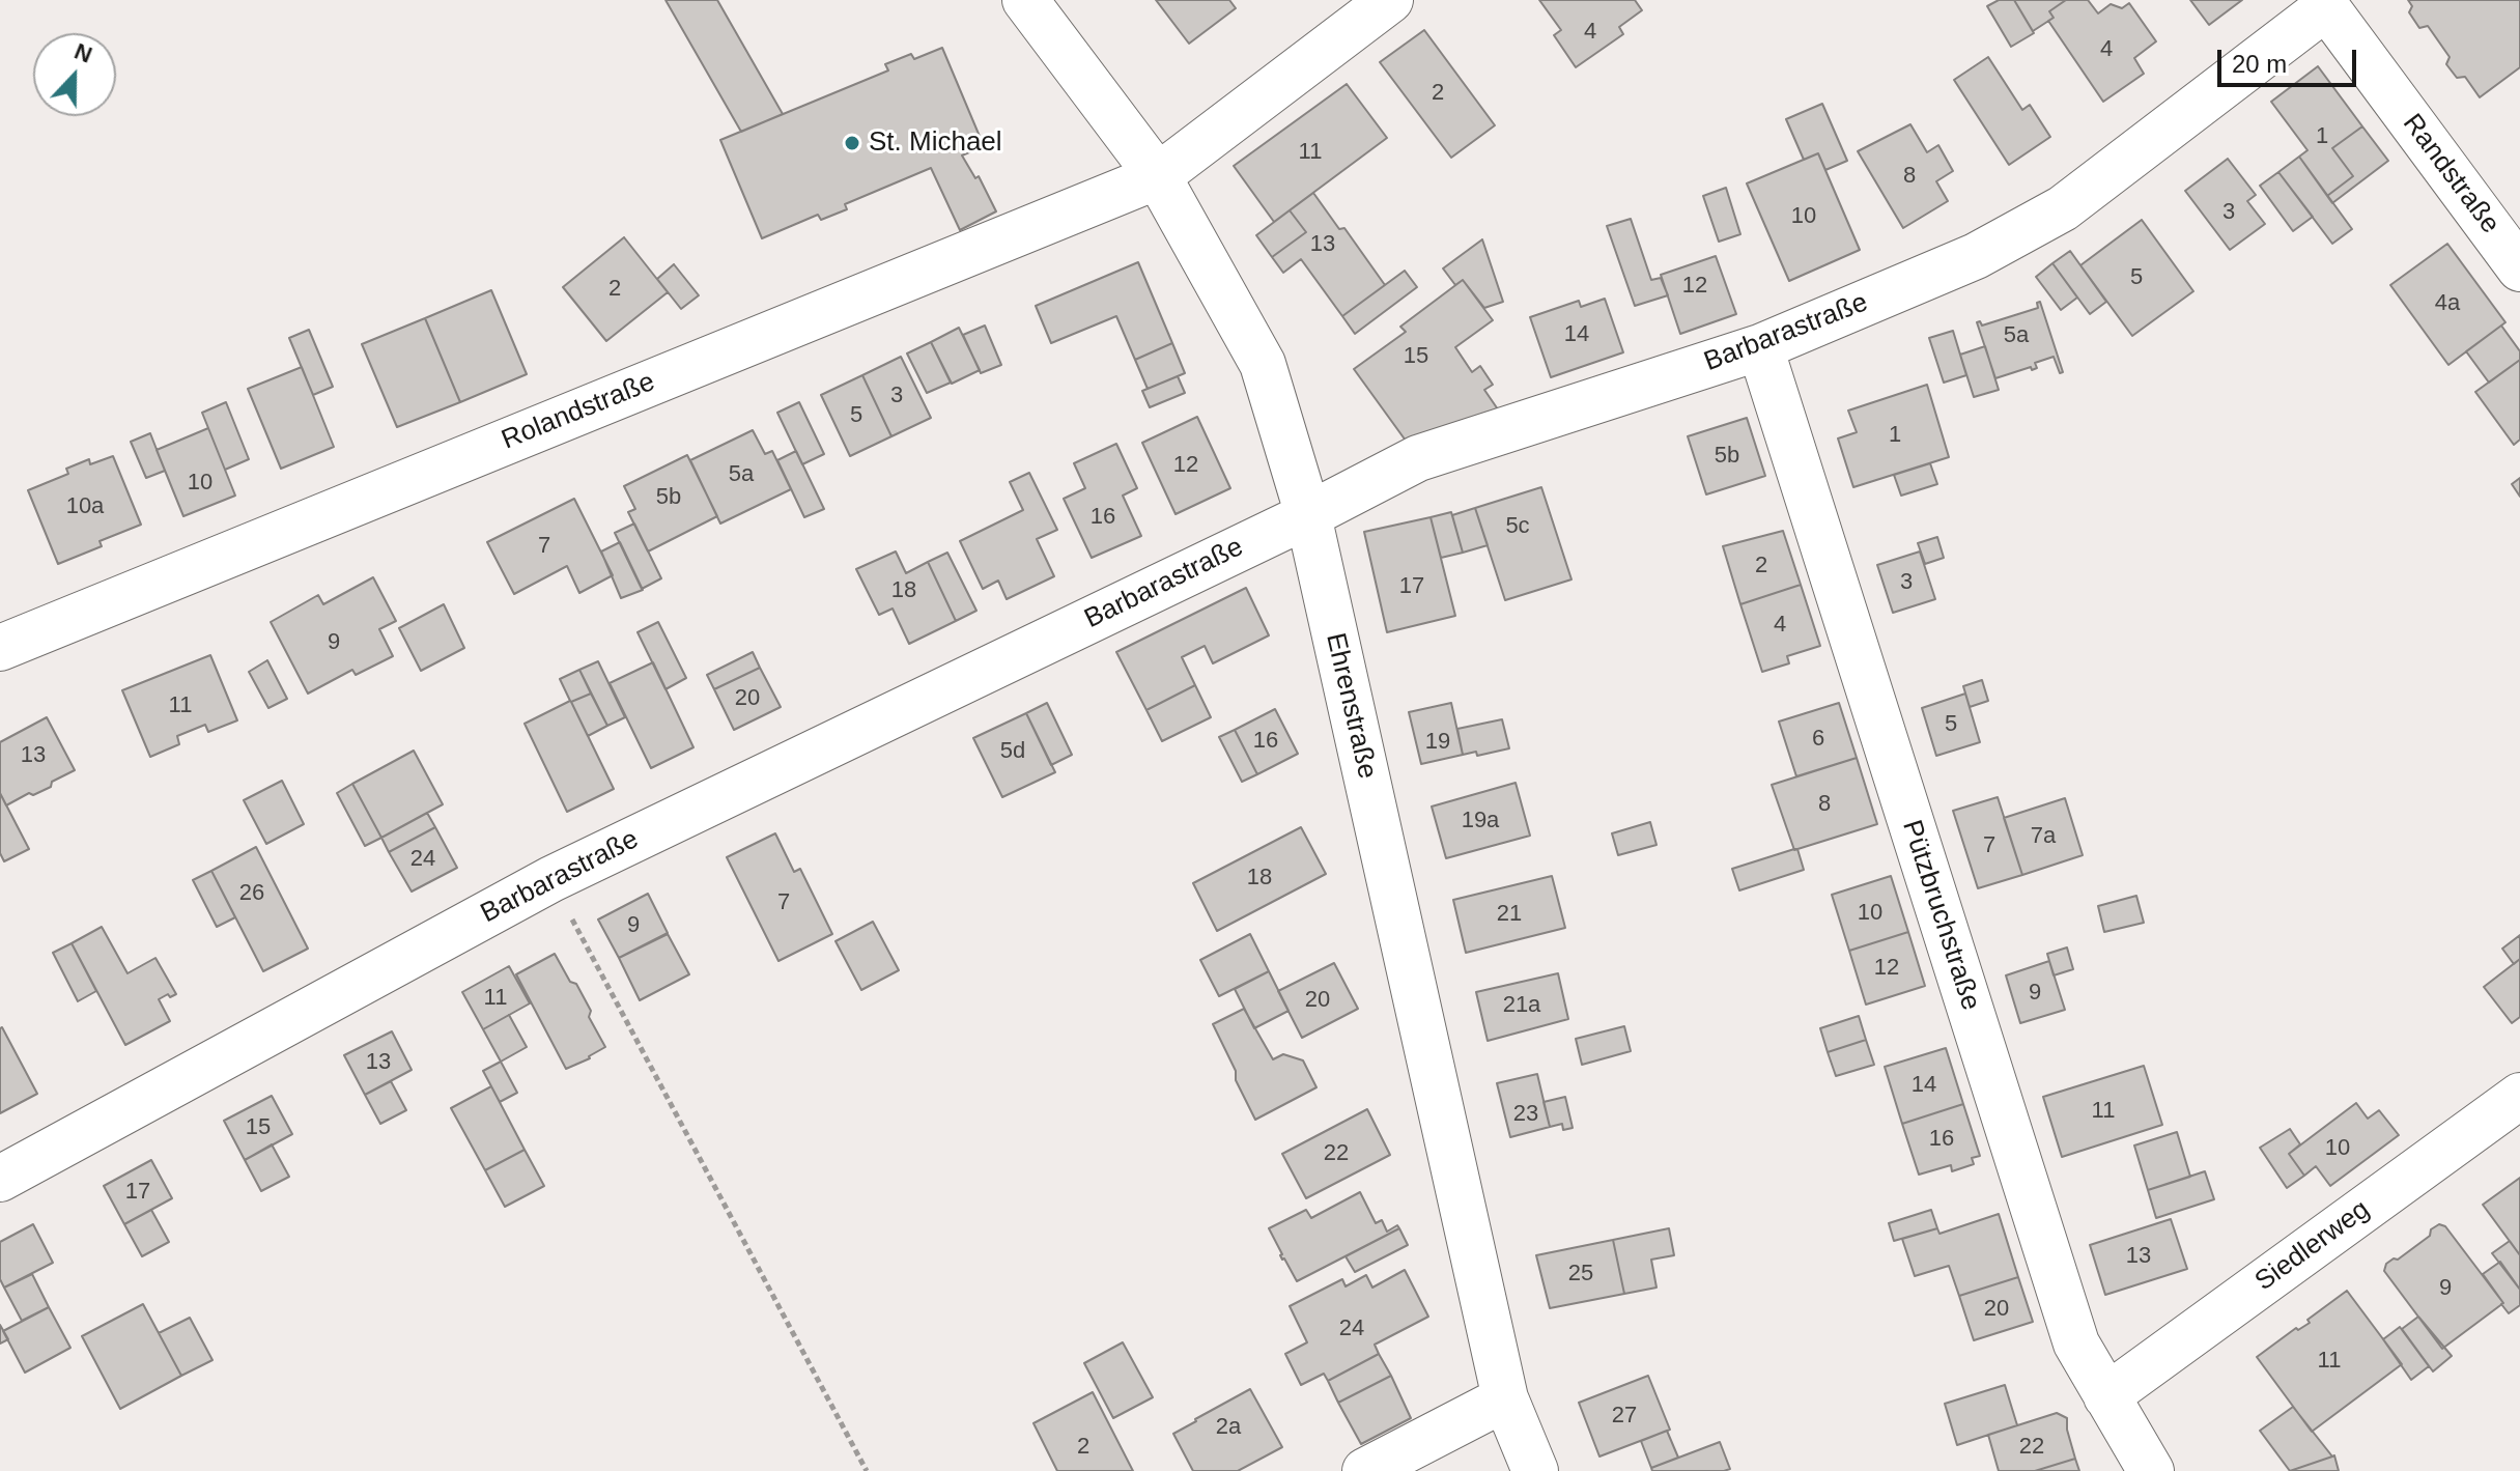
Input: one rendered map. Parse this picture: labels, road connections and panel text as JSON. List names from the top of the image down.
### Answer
{
  "streets": {
    "street": [
      "Randstraße",
      "Barbarastraße",
      "Rolandstraße",
      "Ehrenstraße",
      "Pützbruchstraße",
      "Siedlerweg"
    ]
  },
  "crossings": [
    ["Randstraße", "Barbarastraße"],
    ["Barbarastraße", "Ehrenstraße"],
    ["Barbarastraße", "Pützbruchstraße"],
    ["Rolandstraße", "Ehrenstraße"],
    ["Pützbruchstraße", "Siedlerweg"]
  ],
  "places": ["St. Michael"],
  "house_numbers": [
    "4",
    "4",
    "2",
    "1",
    "11",
    "8",
    "3",
    "10",
    "13",
    "5",
    "12",
    "2",
    "4a",
    "14",
    "5a",
    "15",
    "3",
    "5",
    "1",
    "5b",
    "12",
    "5a",
    "10",
    "5b",
    "10a",
    "16",
    "5c",
    "7",
    "2",
    "3",
    "17",
    "18",
    "4",
    "9",
    "20",
    "11",
    "5",
    "6",
    "16",
    "19",
    "5d",
    "13",
    "8",
    "19a",
    "7a",
    "7",
    "24",
    "18",
    "26",
    "7",
    "10",
    "21",
    "9",
    "12",
    "9",
    "11",
    "20",
    "21a",
    "13",
    "14",
    "11",
    "23",
    "15",
    "16",
    "10",
    "22",
    "17",
    "13",
    "25",
    "9",
    "20",
    "24",
    "11",
    "27",
    "2a",
    "2",
    "22"
  ],
  "scale_bar": "20 m",
  "north": "top"
}
